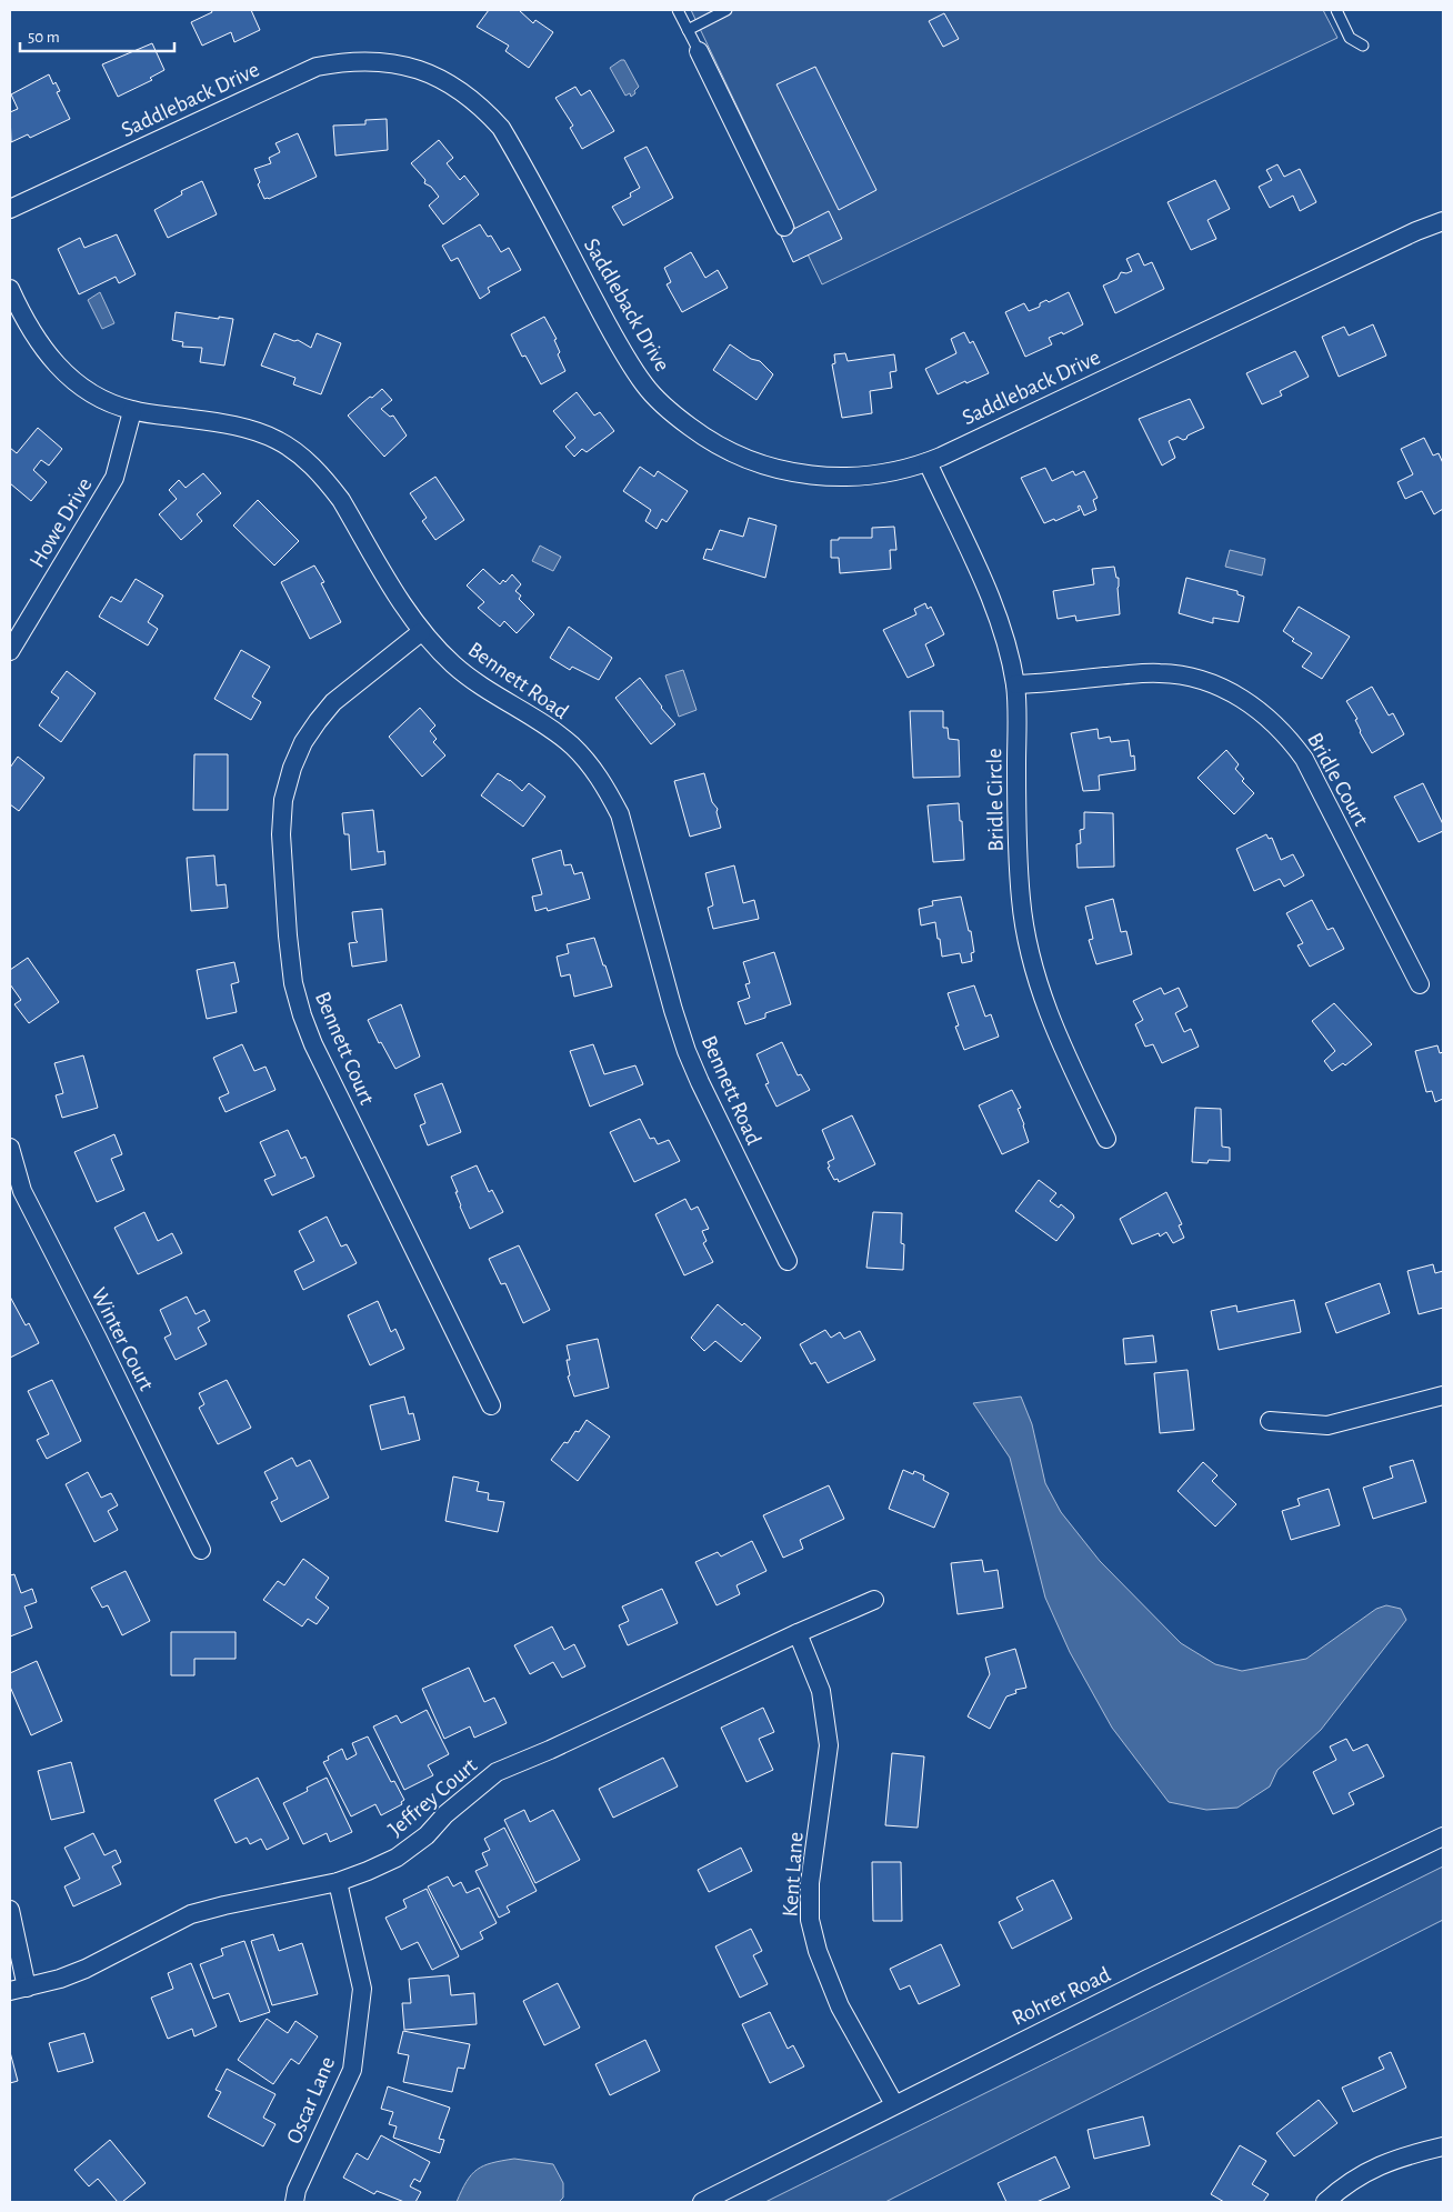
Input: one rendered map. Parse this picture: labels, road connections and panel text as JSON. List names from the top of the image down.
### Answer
{
  "streets": {
    "street": [
      "Saddleback Drive",
      "Howe Drive",
      "Bennett Road",
      "Bridle Court",
      "Bridle Circle",
      "Bennett Court",
      "Winter Court",
      "Jeffrey Court",
      "Kent Lane",
      "Rohrer Road",
      "Oscar Lane"
    ]
  },
  "crossings": [
    ["Saddleback Drive", "Bridle Circle"],
    ["Howe Drive", "Bennett Road"],
    ["Bennett Road", "Bennett Court"],
    ["Bridle Court", "Bridle Circle"],
    ["Jeffrey Court", "Kent Lane"],
    ["Jeffrey Court", "Oscar Lane"],
    ["Kent Lane", "Rohrer Road"]
  ],
  "scale_bar": "50 m"
}
